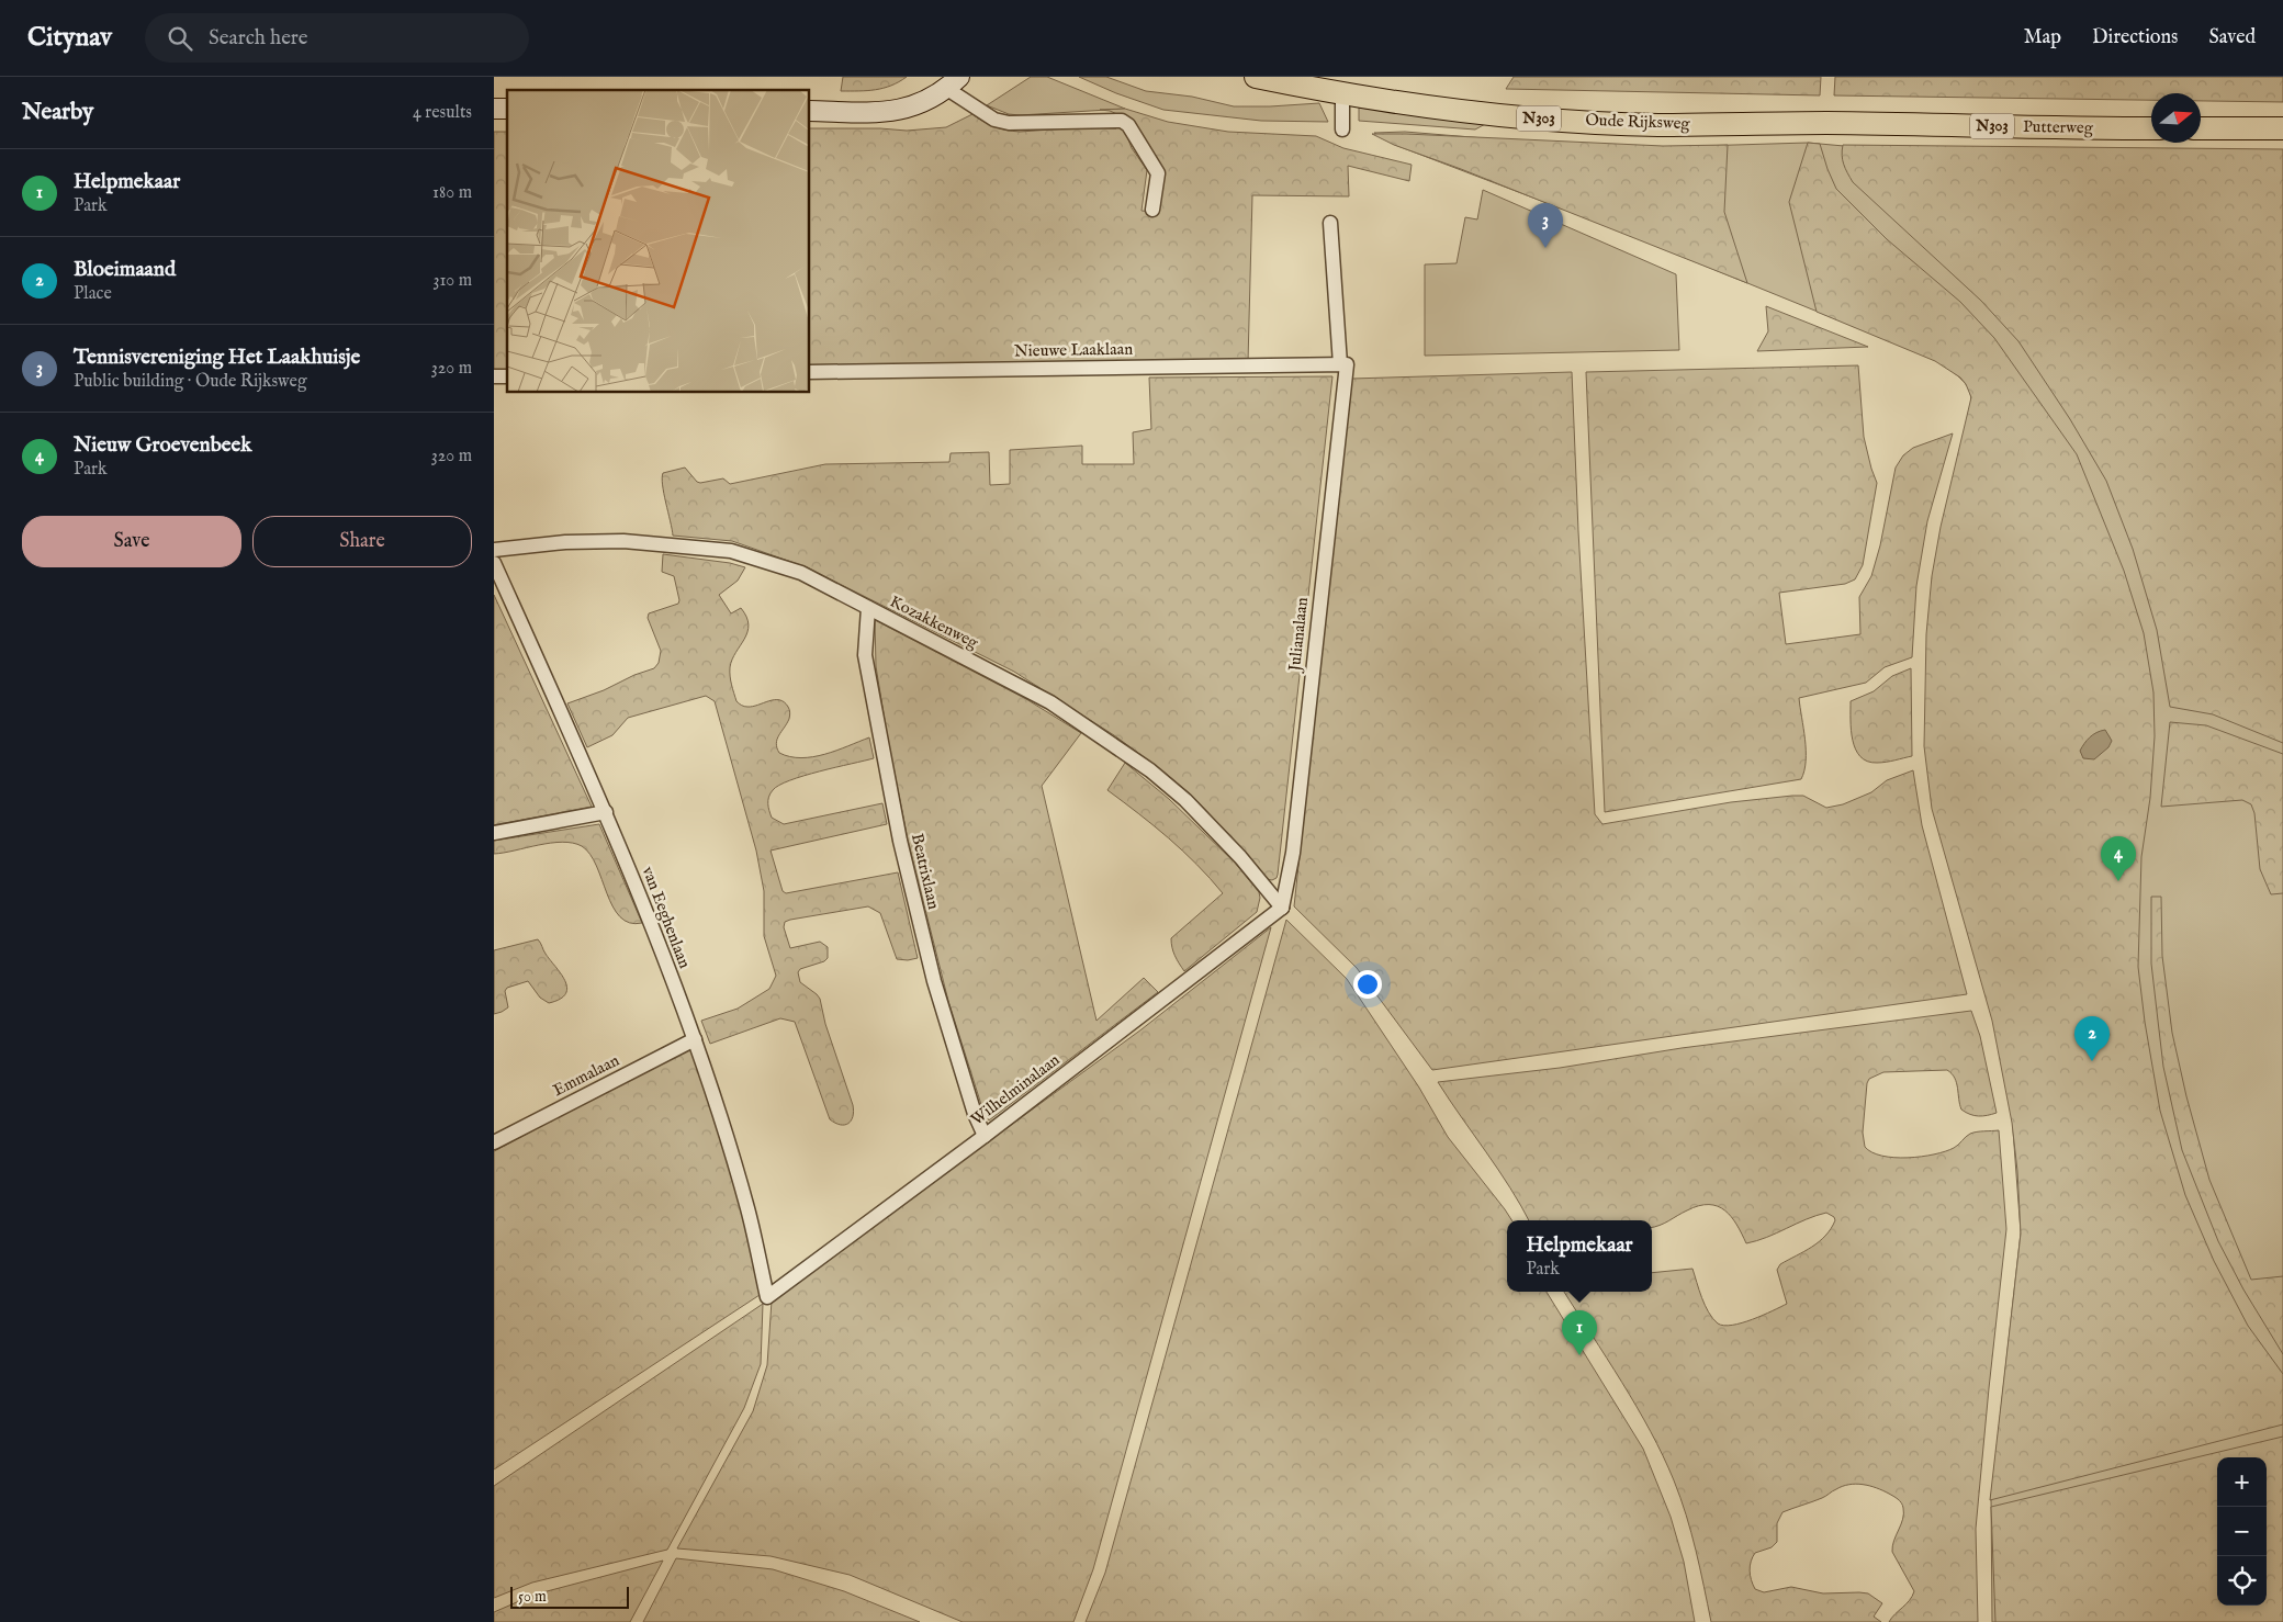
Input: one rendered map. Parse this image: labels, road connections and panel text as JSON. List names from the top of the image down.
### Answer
{
  "streets": {
    "main road": ["N303", "Oude Rijksweg", "Putterweg"],
    "street": [
      "Nieuwe Laaklaan",
      "Kozakkenweg",
      "Julianalaan",
      "Beatrixlaan",
      "van Eeghenlaan",
      "Emmalaan",
      "Wilhelminalaan"
    ]
  },
  "crossings": [
    ["Oude Rijksweg", "Putterweg"],
    ["Nieuwe Laaklaan", "Julianalaan"],
    ["Kozakkenweg", "Julianalaan"],
    ["Kozakkenweg", "Beatrixlaan"],
    ["Kozakkenweg", "Wilhelminalaan"],
    ["Julianalaan", "Wilhelminalaan"],
    ["Beatrixlaan", "Wilhelminalaan"],
    ["van Eeghenlaan", "Emmalaan"],
    ["van Eeghenlaan", "Wilhelminalaan"]
  ],
  "scale_bar": "50 m",
  "north": "right",
  "page": {
    "header": "Citynav",
    "search": "Search here",
    "nav": ["Map", "Directions", "Saved"],
    "heading": ["Nearby", "4 results"],
    "list": [
      {
        "mark": "1",
        "name": "Helpmekaar",
        "note": "Park",
        "value": "180 m"
      },
      {
        "mark": "2",
        "name": "Bloeimaand",
        "note": "Place",
        "value": "310 m"
      },
      {
        "mark": "3",
        "name": "Tennisvereniging Het Laakhuisje",
        "note": "Public building · Oude Rijksweg",
        "value": "320 m"
      },
      {
        "mark": "4",
        "name": "Nieuw Groevenbeek",
        "note": "Park",
        "value": "320 m"
      }
    ],
    "pins": [
      "3",
      "4",
      "2",
      "1"
    ],
    "buttons": ["Save", "Share"],
    "popup": ["Helpmekaar", "Park"],
    "map_buttons": ["+", "−"],
    "scale": "50 m"
  }
}
